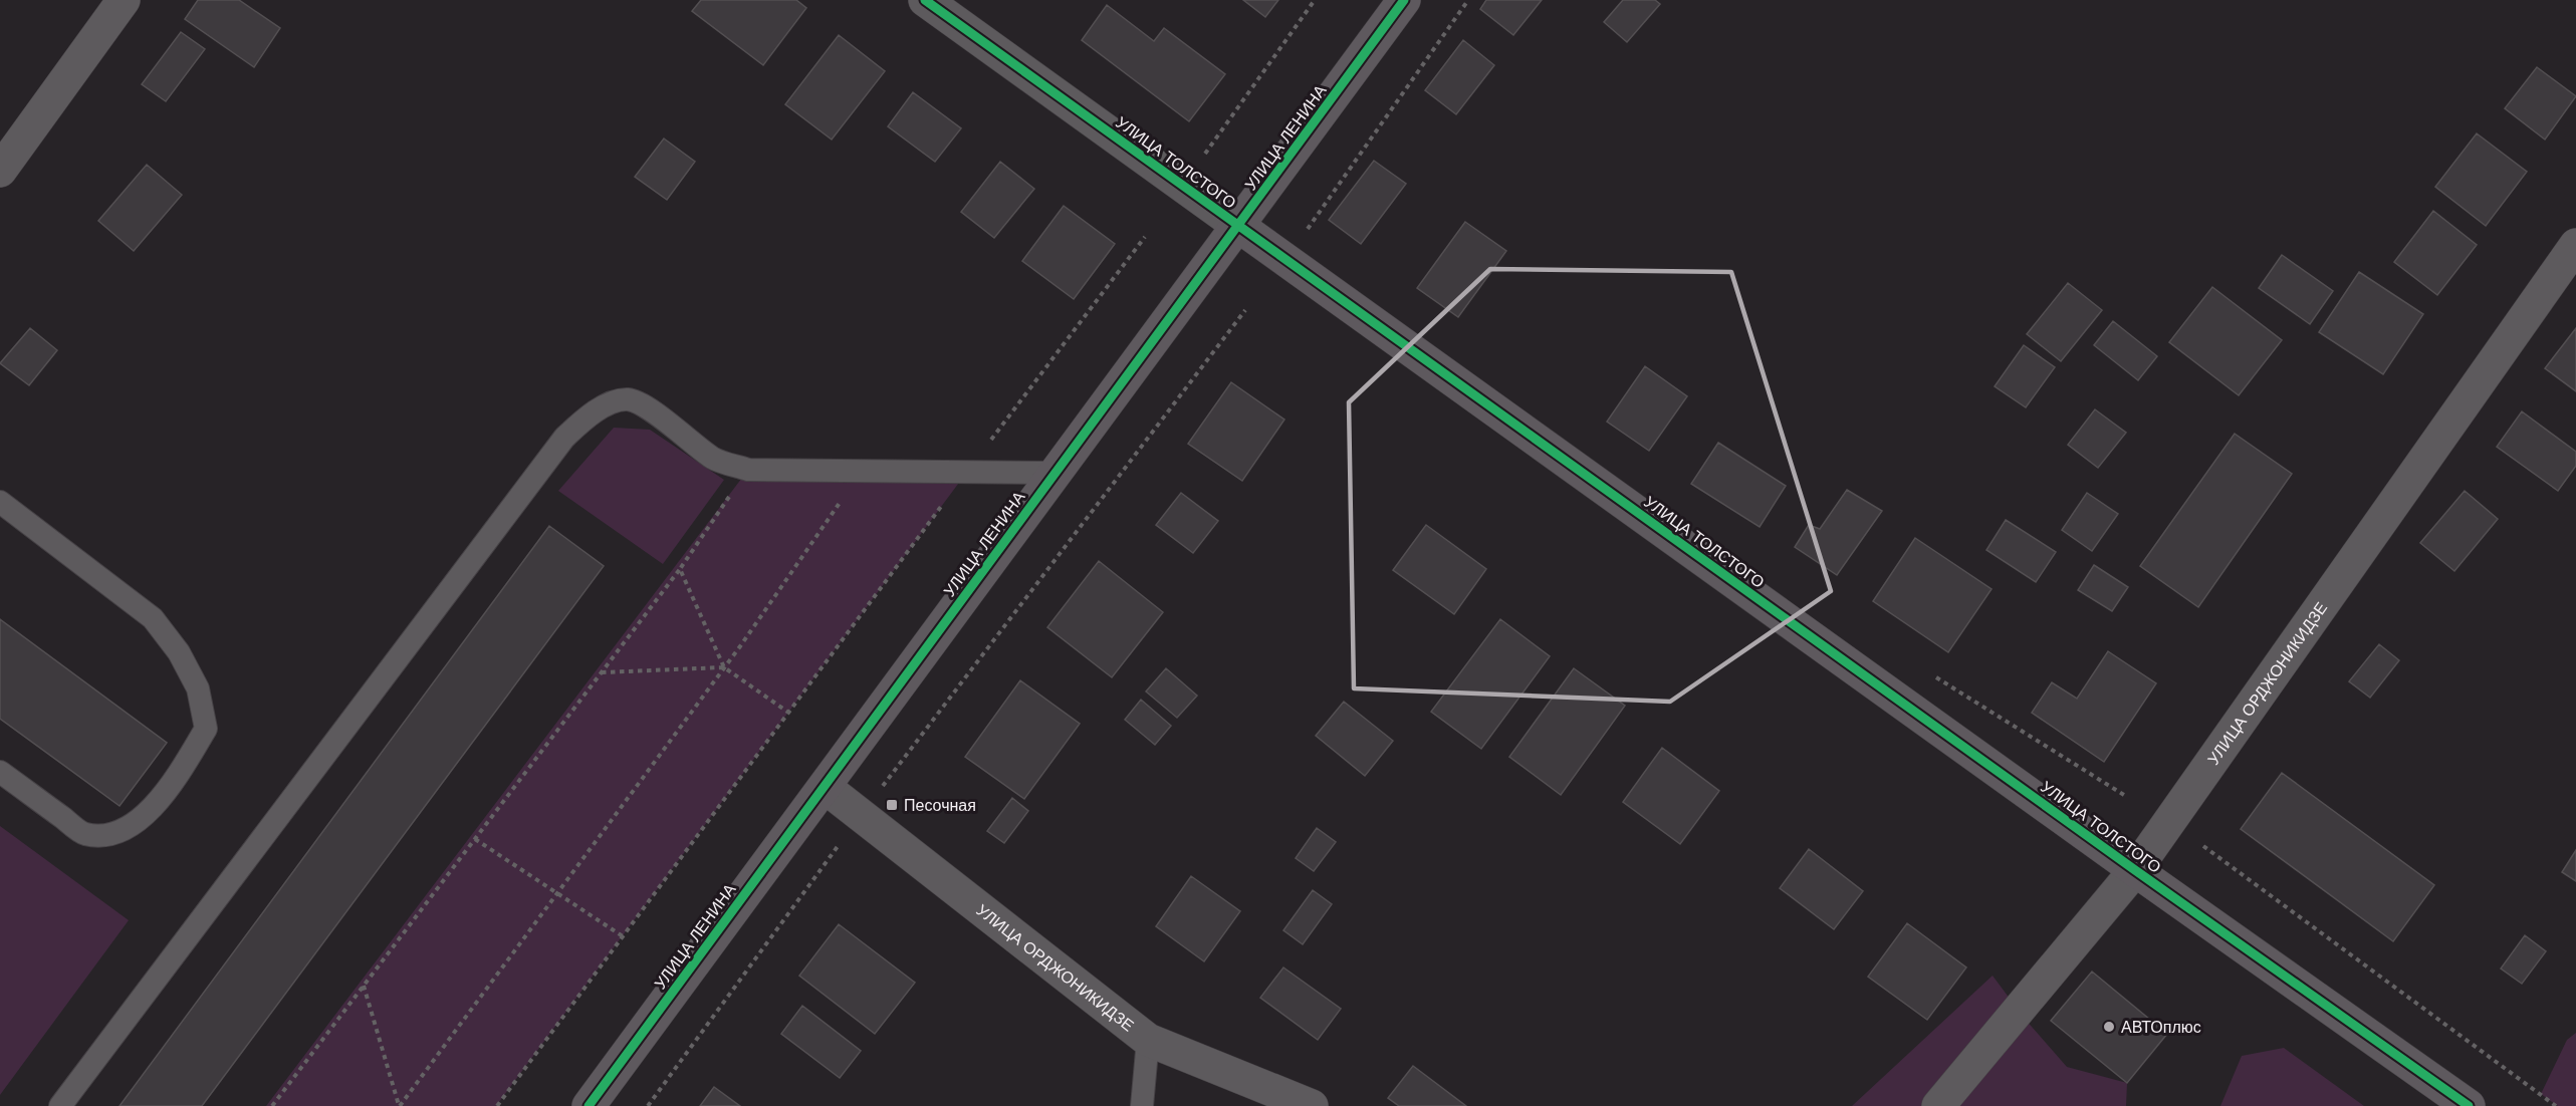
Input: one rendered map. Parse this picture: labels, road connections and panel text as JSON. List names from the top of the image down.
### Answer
{
  "streets": {
    "street": ["УЛИЦА ЛЕНИНА", "УЛИЦА ТОЛСТОГО", "УЛИЦА ОРДЖОНИКИДЗЕ"]
  },
  "crossings": [
    ["УЛИЦА ЛЕНИНА", "УЛИЦА ТОЛСТОГО"],
    ["УЛИЦА ЛЕНИНА", "УЛИЦА ОРДЖОНИКИДЗЕ"],
    ["УЛИЦА ТОЛСТОГО", "УЛИЦА ОРДЖОНИКИДЗЕ"]
  ],
  "places": {
    "transit": ["Песочная"],
    "other": ["АВТОплюс"]
  }
}
